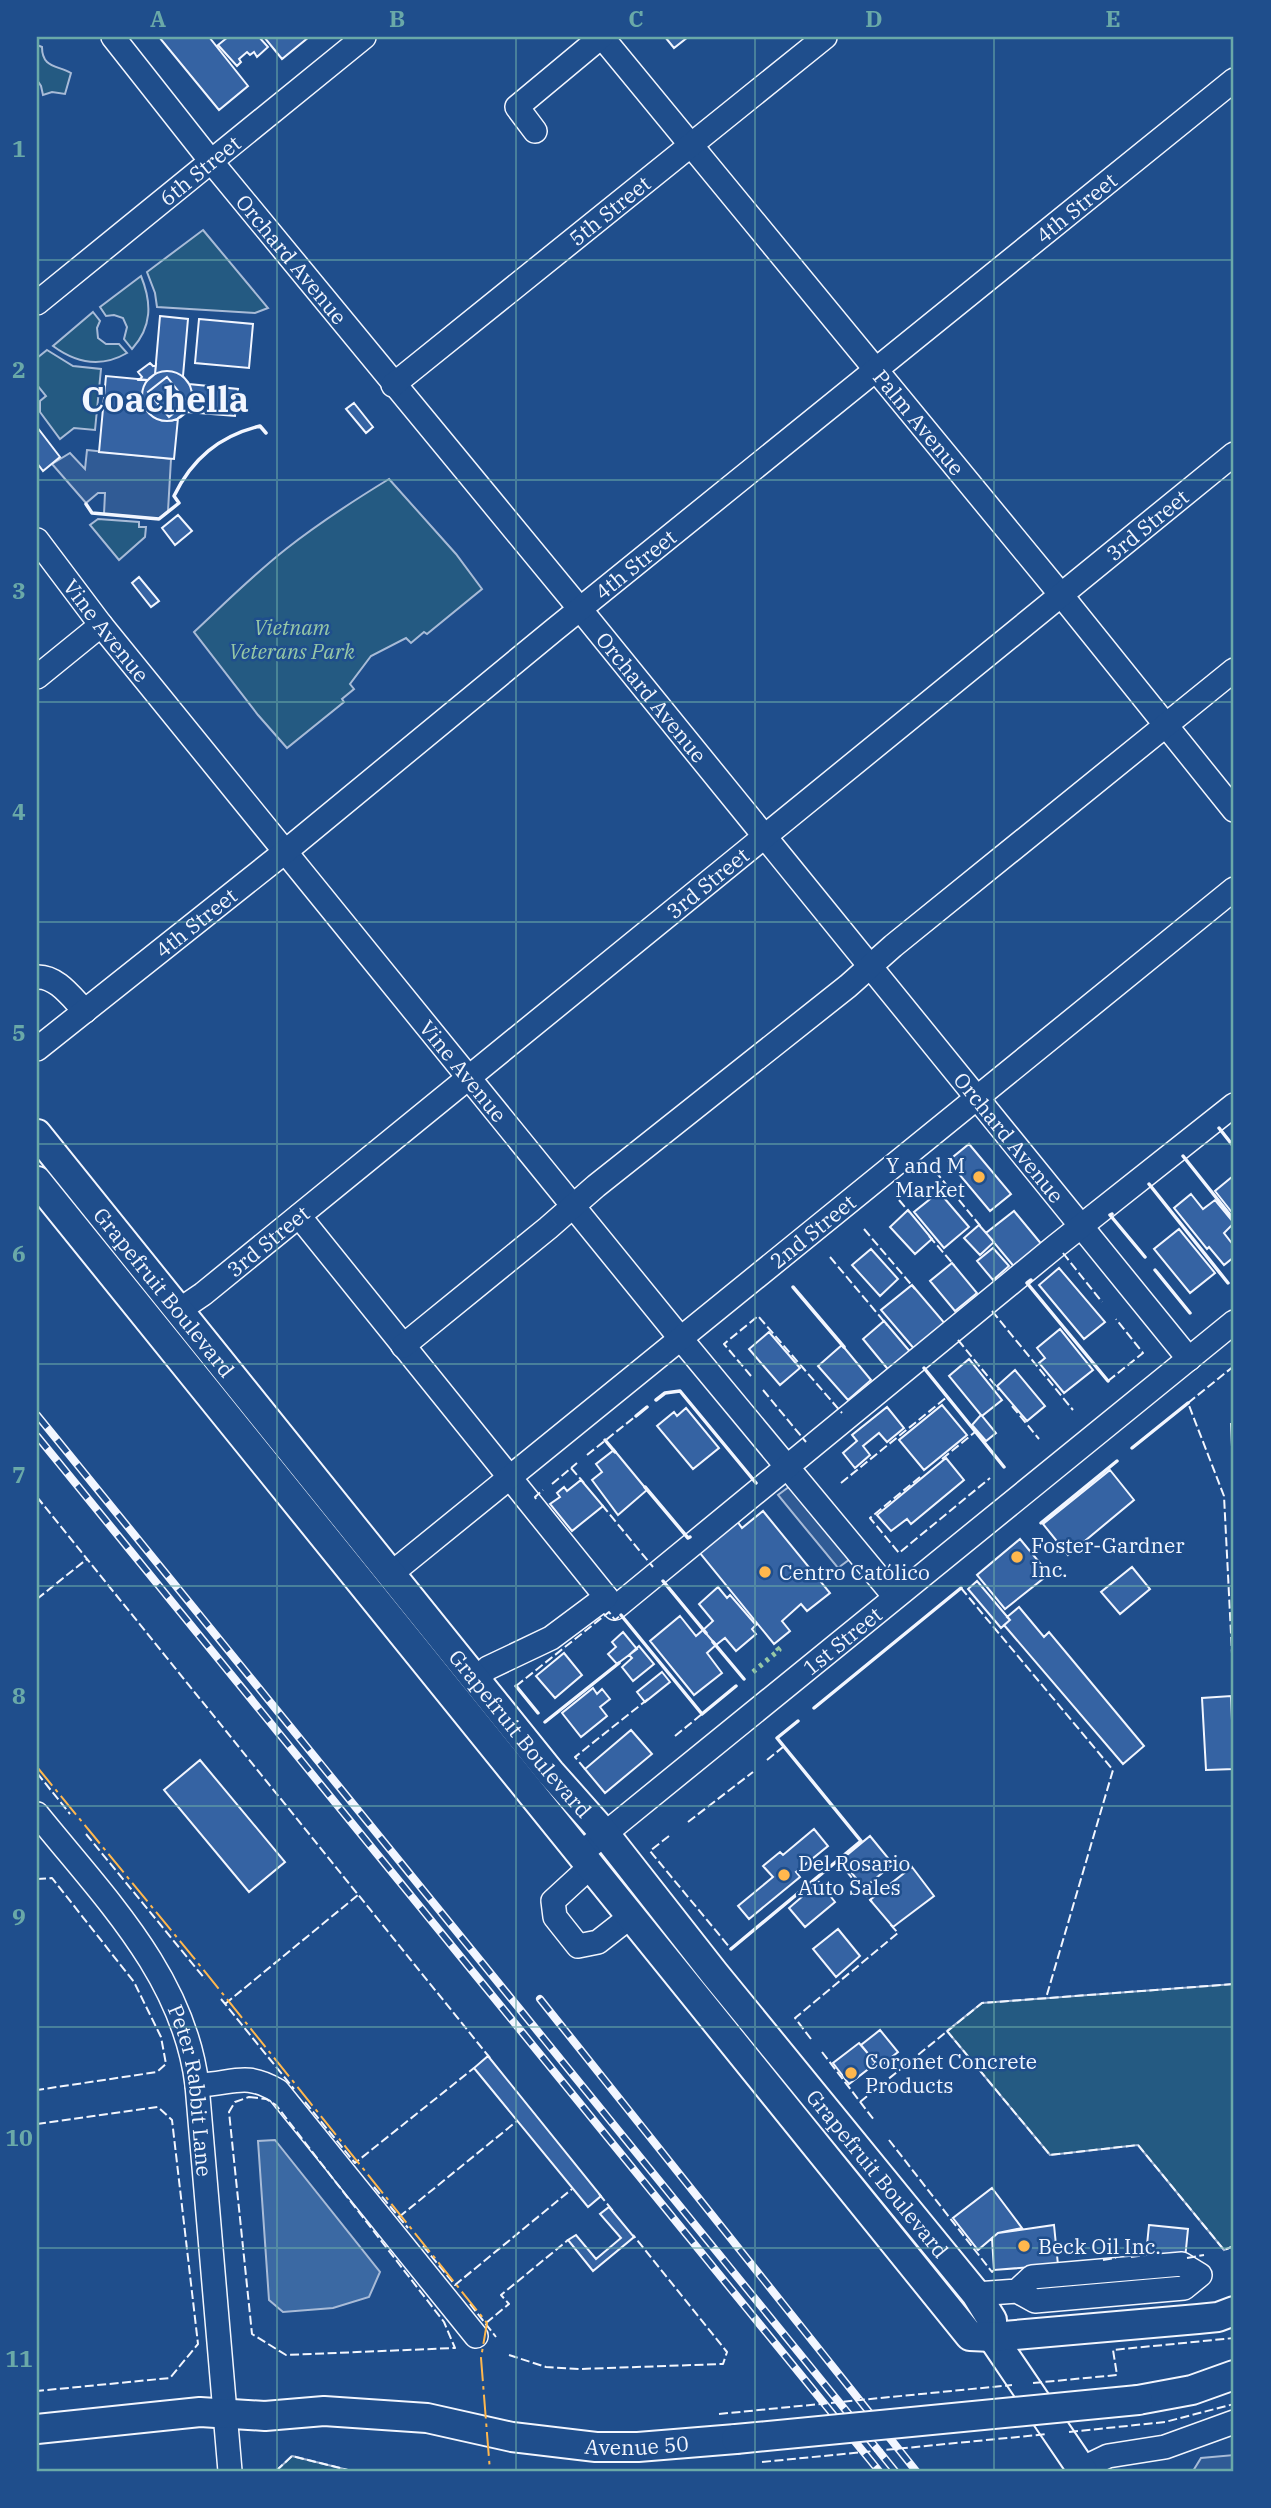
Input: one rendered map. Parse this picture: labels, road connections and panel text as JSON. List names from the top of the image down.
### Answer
{
  "streets": {
    "main road": ["Grapefruit Boulevard", "Avenue 50"],
    "street": [
      "6th Street",
      "4th Street",
      "5th Street",
      "Orchard Avenue",
      "Palm Avenue",
      "3rd Street",
      "Vine Avenue",
      "2nd Street",
      "1st Street",
      "Peter Rabbit Lane"
    ]
  },
  "crossings": [
    ["6th Street", "Orchard Avenue"],
    ["4th Street", "Orchard Avenue"],
    ["4th Street", "Palm Avenue"],
    ["4th Street", "Vine Avenue"],
    ["5th Street", "Orchard Avenue"],
    ["5th Street", "Palm Avenue"],
    ["Orchard Avenue", "3rd Street"],
    ["Orchard Avenue", "2nd Street"],
    ["Orchard Avenue", "1st Street"],
    ["Palm Avenue", "3rd Street"],
    ["3rd Street", "Vine Avenue"],
    ["3rd Street", "Grapefruit Boulevard"],
    ["Vine Avenue", "2nd Street"],
    ["Vine Avenue", "1st Street"],
    ["2nd Street", "Grapefruit Boulevard"],
    ["Grapefruit Boulevard", "1st Street"],
    ["Peter Rabbit Lane", "Avenue 50"]
  ],
  "districts": ["Coachella"],
  "parks": ["Vietnam Veterans Park"],
  "places": [
    "Y and M Market",
    "Foster-Gardner Inc.",
    "Centro Católico",
    "Del Rosario Auto Sales",
    "Coronet Concrete Products",
    "Beck Oil Inc."
  ],
  "grid": {
    "columns": [
      "A",
      "B",
      "C",
      "D",
      "E"
    ],
    "rows": [
      "1",
      "2",
      "3",
      "4",
      "5",
      "6",
      "7",
      "8",
      "9",
      "10",
      "11"
    ]
  }
}
